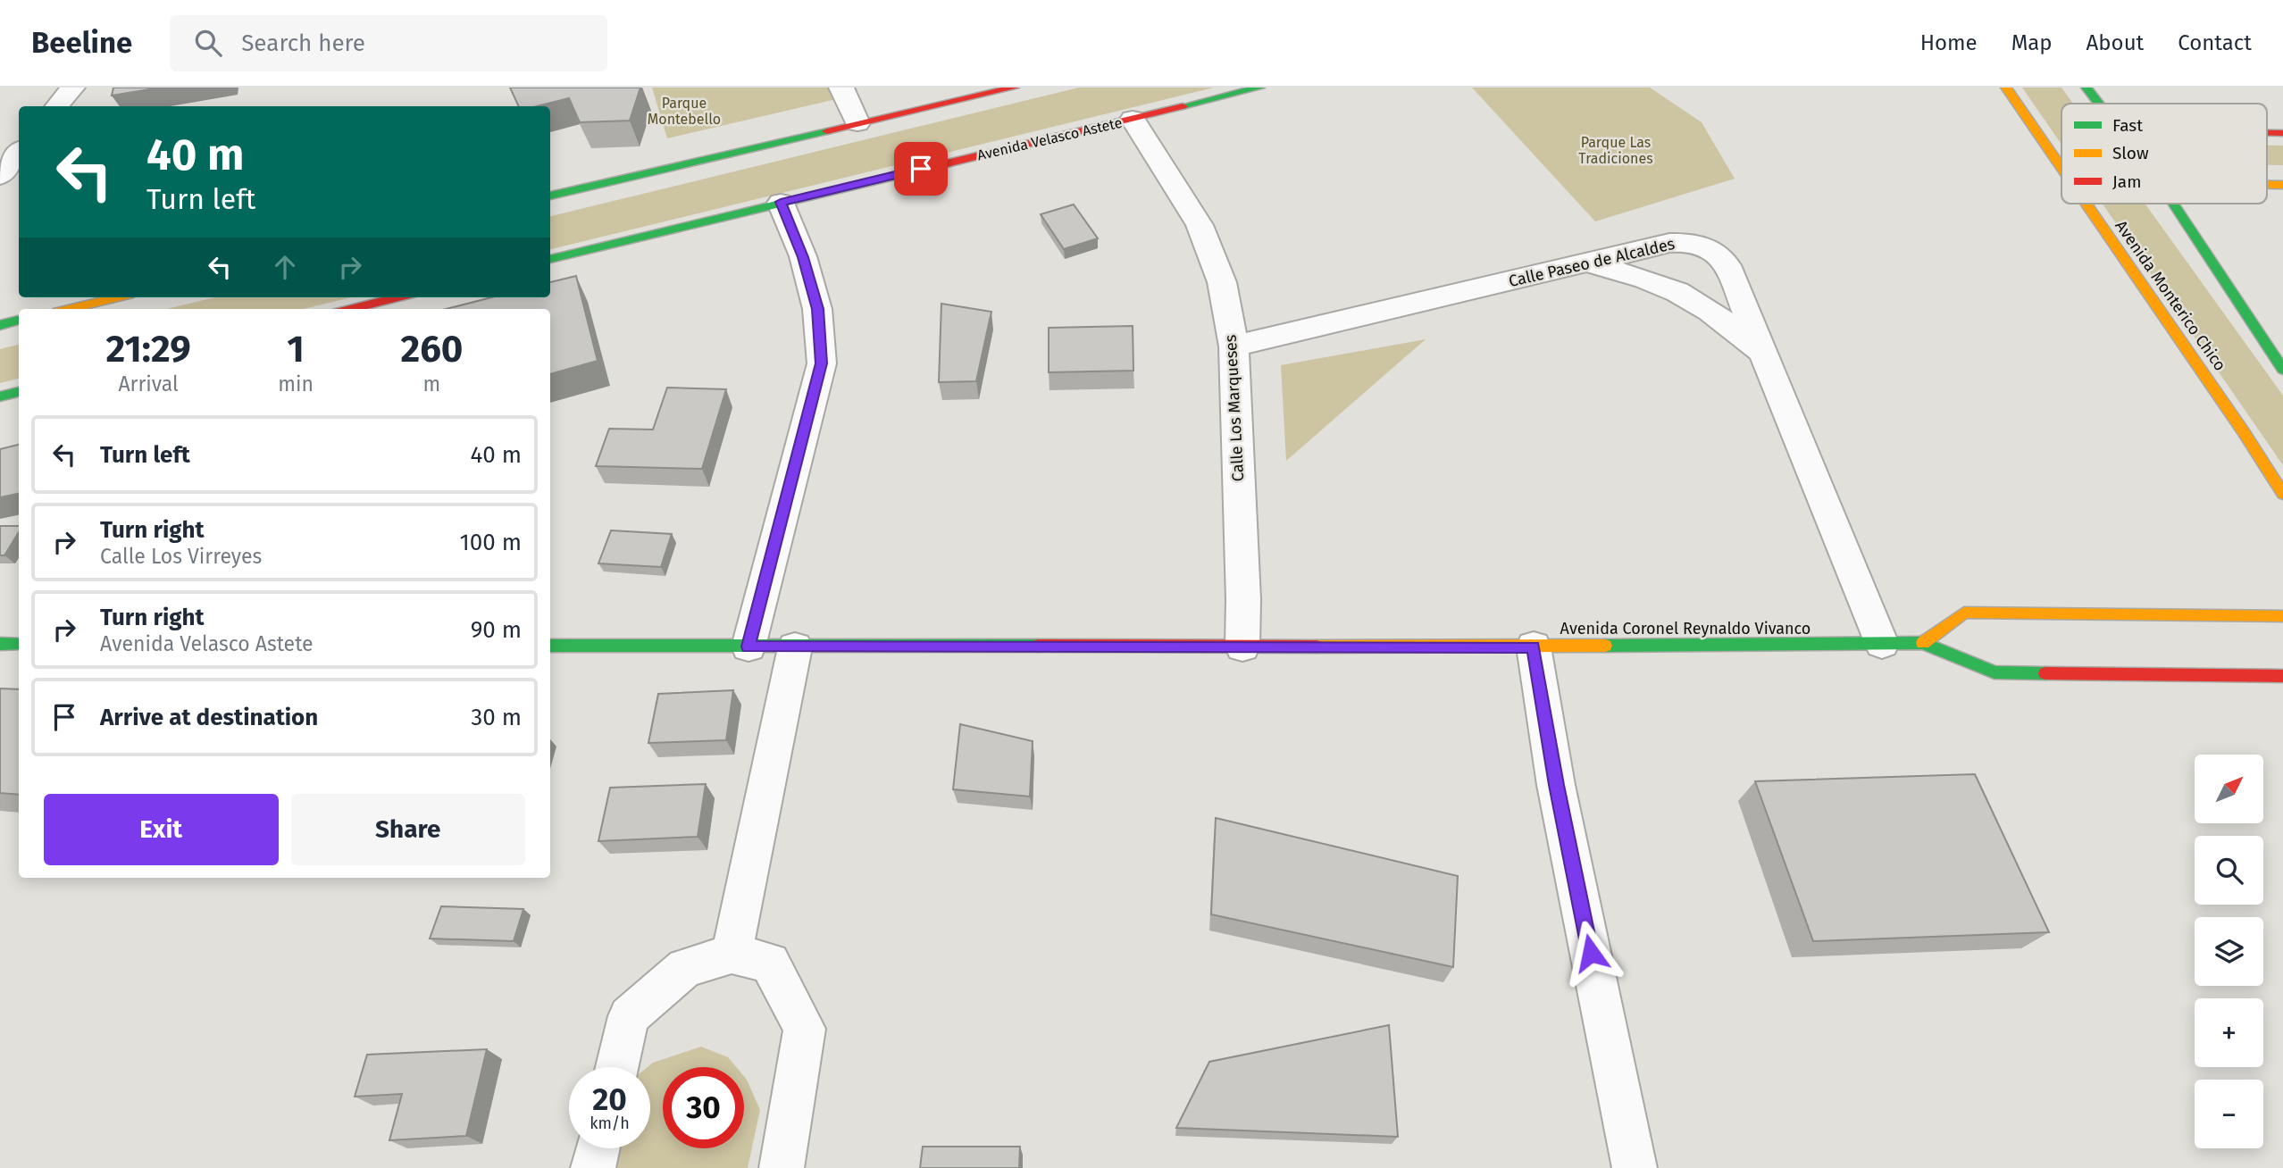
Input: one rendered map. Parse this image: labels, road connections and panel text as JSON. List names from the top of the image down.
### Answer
{
  "streets": {
    "street": [
      "Avenida Velasco Astete",
      "Calle Paseo de Alcaldes",
      "Avenida Monterico Chico",
      "Calle Los Marqueses",
      "Avenida Coronel Reynaldo Vivanco"
    ]
  },
  "crossings": [
    ["Avenida Velasco Astete", "Calle Los Marqueses"],
    ["Calle Paseo de Alcaldes", "Calle Los Marqueses"],
    ["Calle Paseo de Alcaldes", "Avenida Coronel Reynaldo Vivanco"],
    ["Calle Los Marqueses", "Avenida Coronel Reynaldo Vivanco"]
  ],
  "parks": ["Parque Montebello", "Parque Las Tradiciones"],
  "legend": ["Fast", "Slow", "Jam"],
  "north": "top right",
  "page": {
    "header": "Beeline",
    "search": "Search here",
    "nav": [
      "Home",
      "Map",
      "About",
      "Contact"
    ],
    "turn": ["40 m", "Turn left"],
    "eta": [
      "21:29",
      "Arrival",
      "1",
      "min",
      "260",
      "m"
    ],
    "list": [
      {
        "name": "Turn left",
        "value": "40 m"
      },
      {
        "name": "Turn right",
        "note": "Calle Los Virreyes",
        "value": "100 m"
      },
      {
        "name": "Turn right",
        "note": "Avenida Velasco Astete",
        "value": "90 m"
      },
      {
        "name": "Arrive at destination",
        "value": "30 m"
      }
    ],
    "map_buttons": ["+", "−"],
    "buttons": ["Exit", "Share"],
    "speed": "20 km/h",
    "limit": "30"
  }
}
